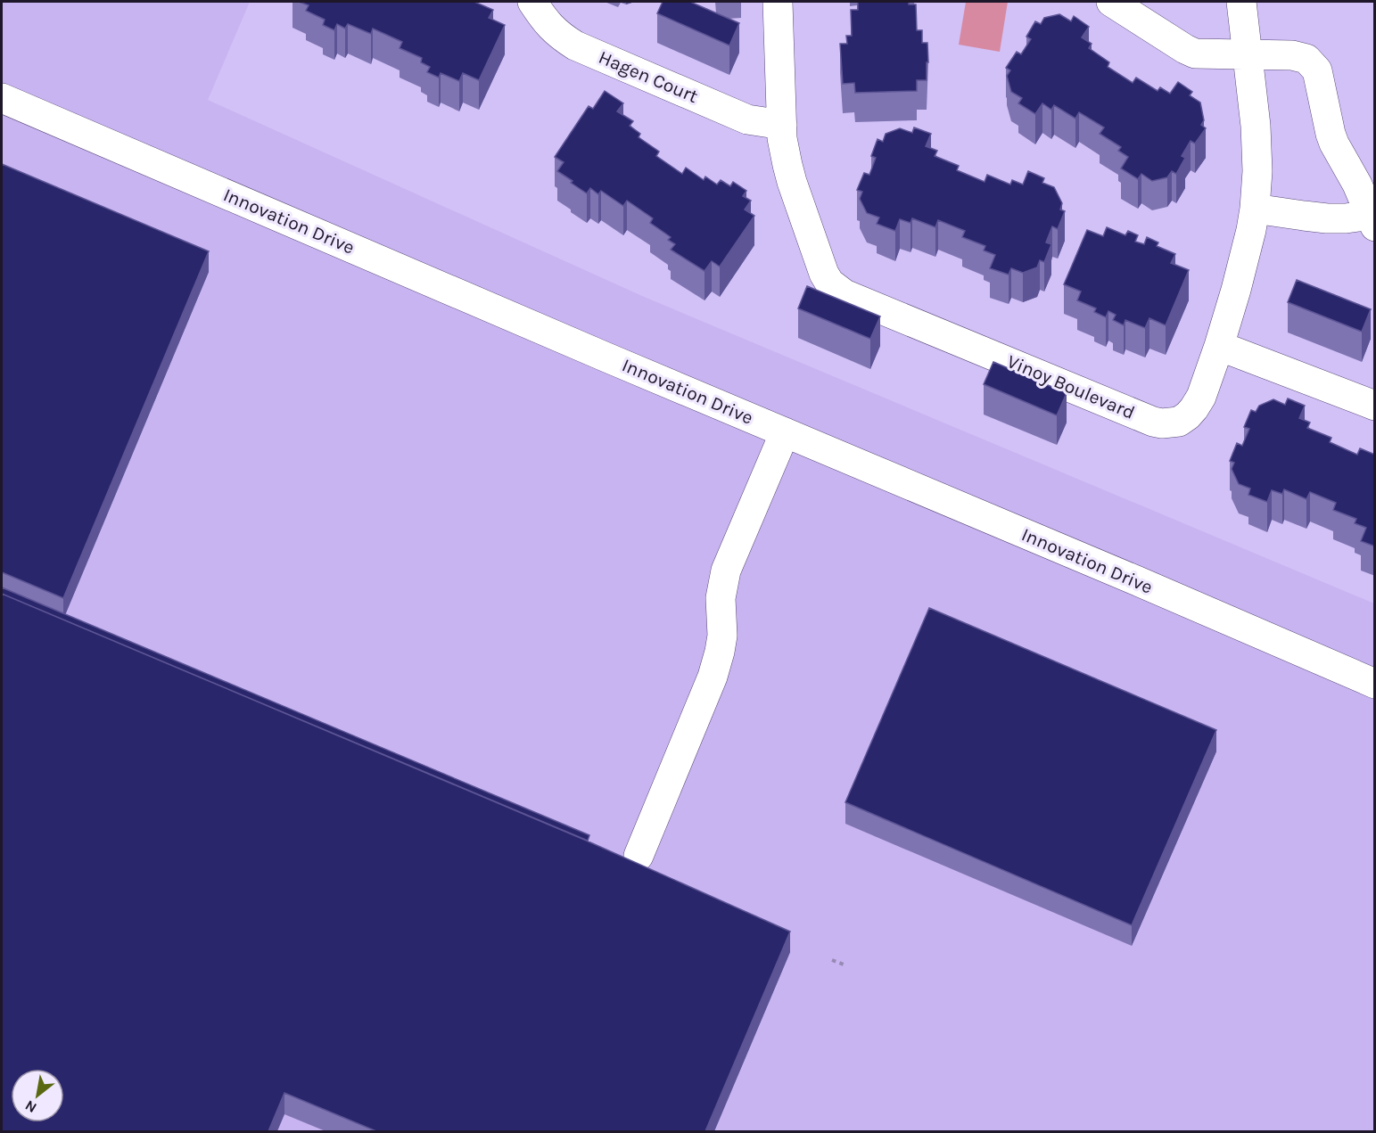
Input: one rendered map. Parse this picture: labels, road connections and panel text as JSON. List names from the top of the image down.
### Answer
{
  "streets": {
    "street": ["Hagen Court", "Innovation Drive", "Vinoy Boulevard"]
  },
  "crossings": [
    ["Hagen Court", "Vinoy Boulevard"]
  ],
  "north": "bottom left"
}
